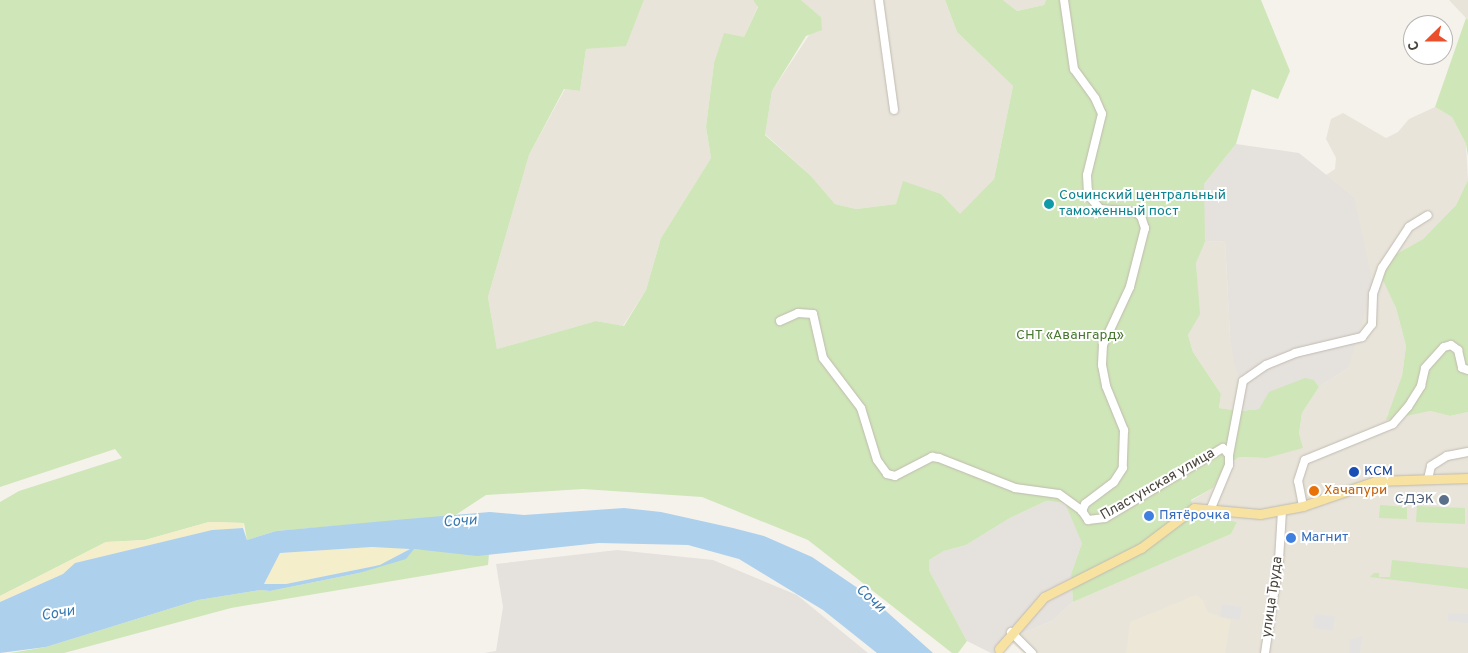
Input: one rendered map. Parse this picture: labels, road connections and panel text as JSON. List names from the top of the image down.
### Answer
{
  "streets": {
    "street": ["Пластунская улица", "улица Труда"]
  },
  "water": ["Сочи"],
  "parks": ["СНТ «Авангард»"],
  "places": [
    "Сочинский центральный таможенный пост",
    "КСМ",
    "Хачапури",
    "СДЭК",
    "Пятёрочка",
    "Магнит"
  ],
  "north": "left"
}
